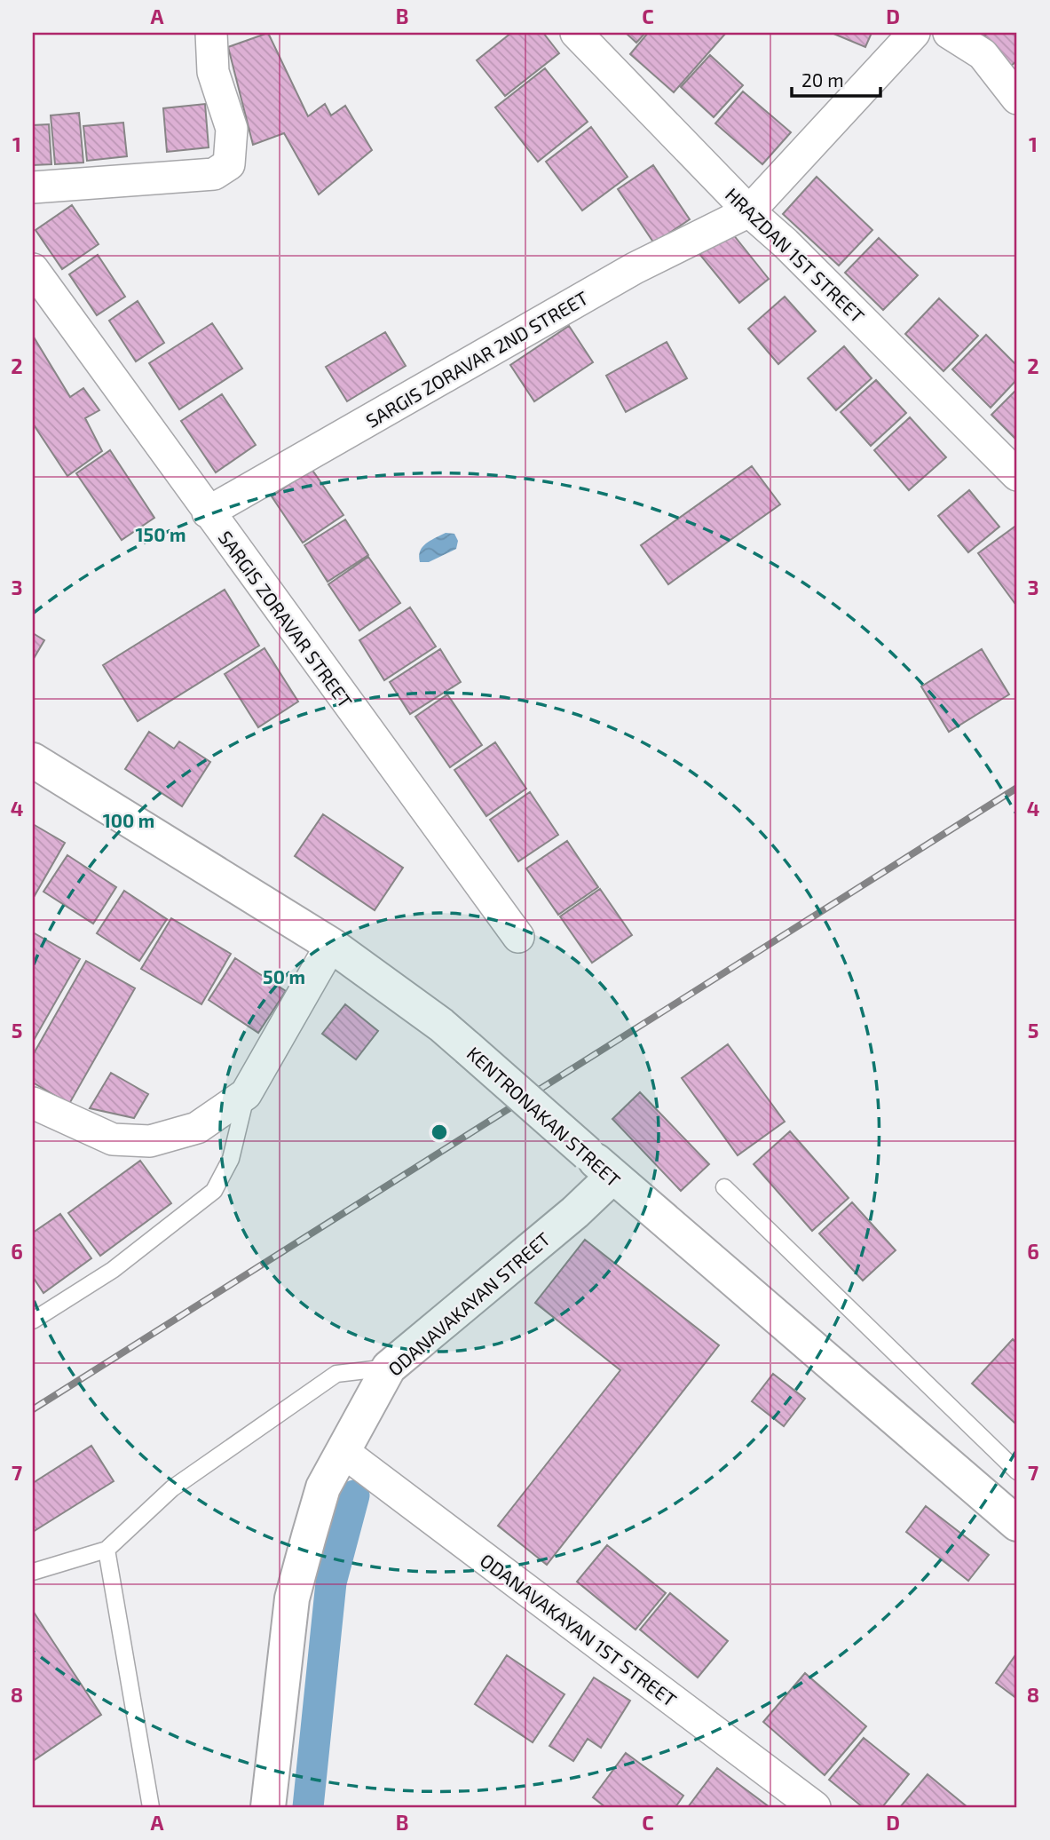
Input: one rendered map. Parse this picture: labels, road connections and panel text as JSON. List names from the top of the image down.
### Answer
{
  "streets": {
    "main road": ["KENTRONAKAN STREET", "ODANAVAKAYAN STREET"],
    "street": [
      "HRAZDAN 1ST STREET",
      "SARGIS ZORAVAR 2ND STREET",
      "SARGIS ZORAVAR STREET",
      "ODANAVAKAYAN 1ST STREET"
    ]
  },
  "crossings": [
    ["HRAZDAN 1ST STREET", "SARGIS ZORAVAR 2ND STREET"],
    ["SARGIS ZORAVAR 2ND STREET", "SARGIS ZORAVAR STREET"],
    ["KENTRONAKAN STREET", "ODANAVAKAYAN STREET"],
    ["ODANAVAKAYAN STREET", "ODANAVAKAYAN 1ST STREET"]
  ],
  "scale_bar": "20 m",
  "grid": {
    "columns": [
      "A",
      "B",
      "C",
      "D"
    ],
    "rows": [
      "1",
      "2",
      "3",
      "4",
      "5",
      "6",
      "7",
      "8"
    ]
  },
  "rings": ["150 m", "100 m", "50 m"]
}
